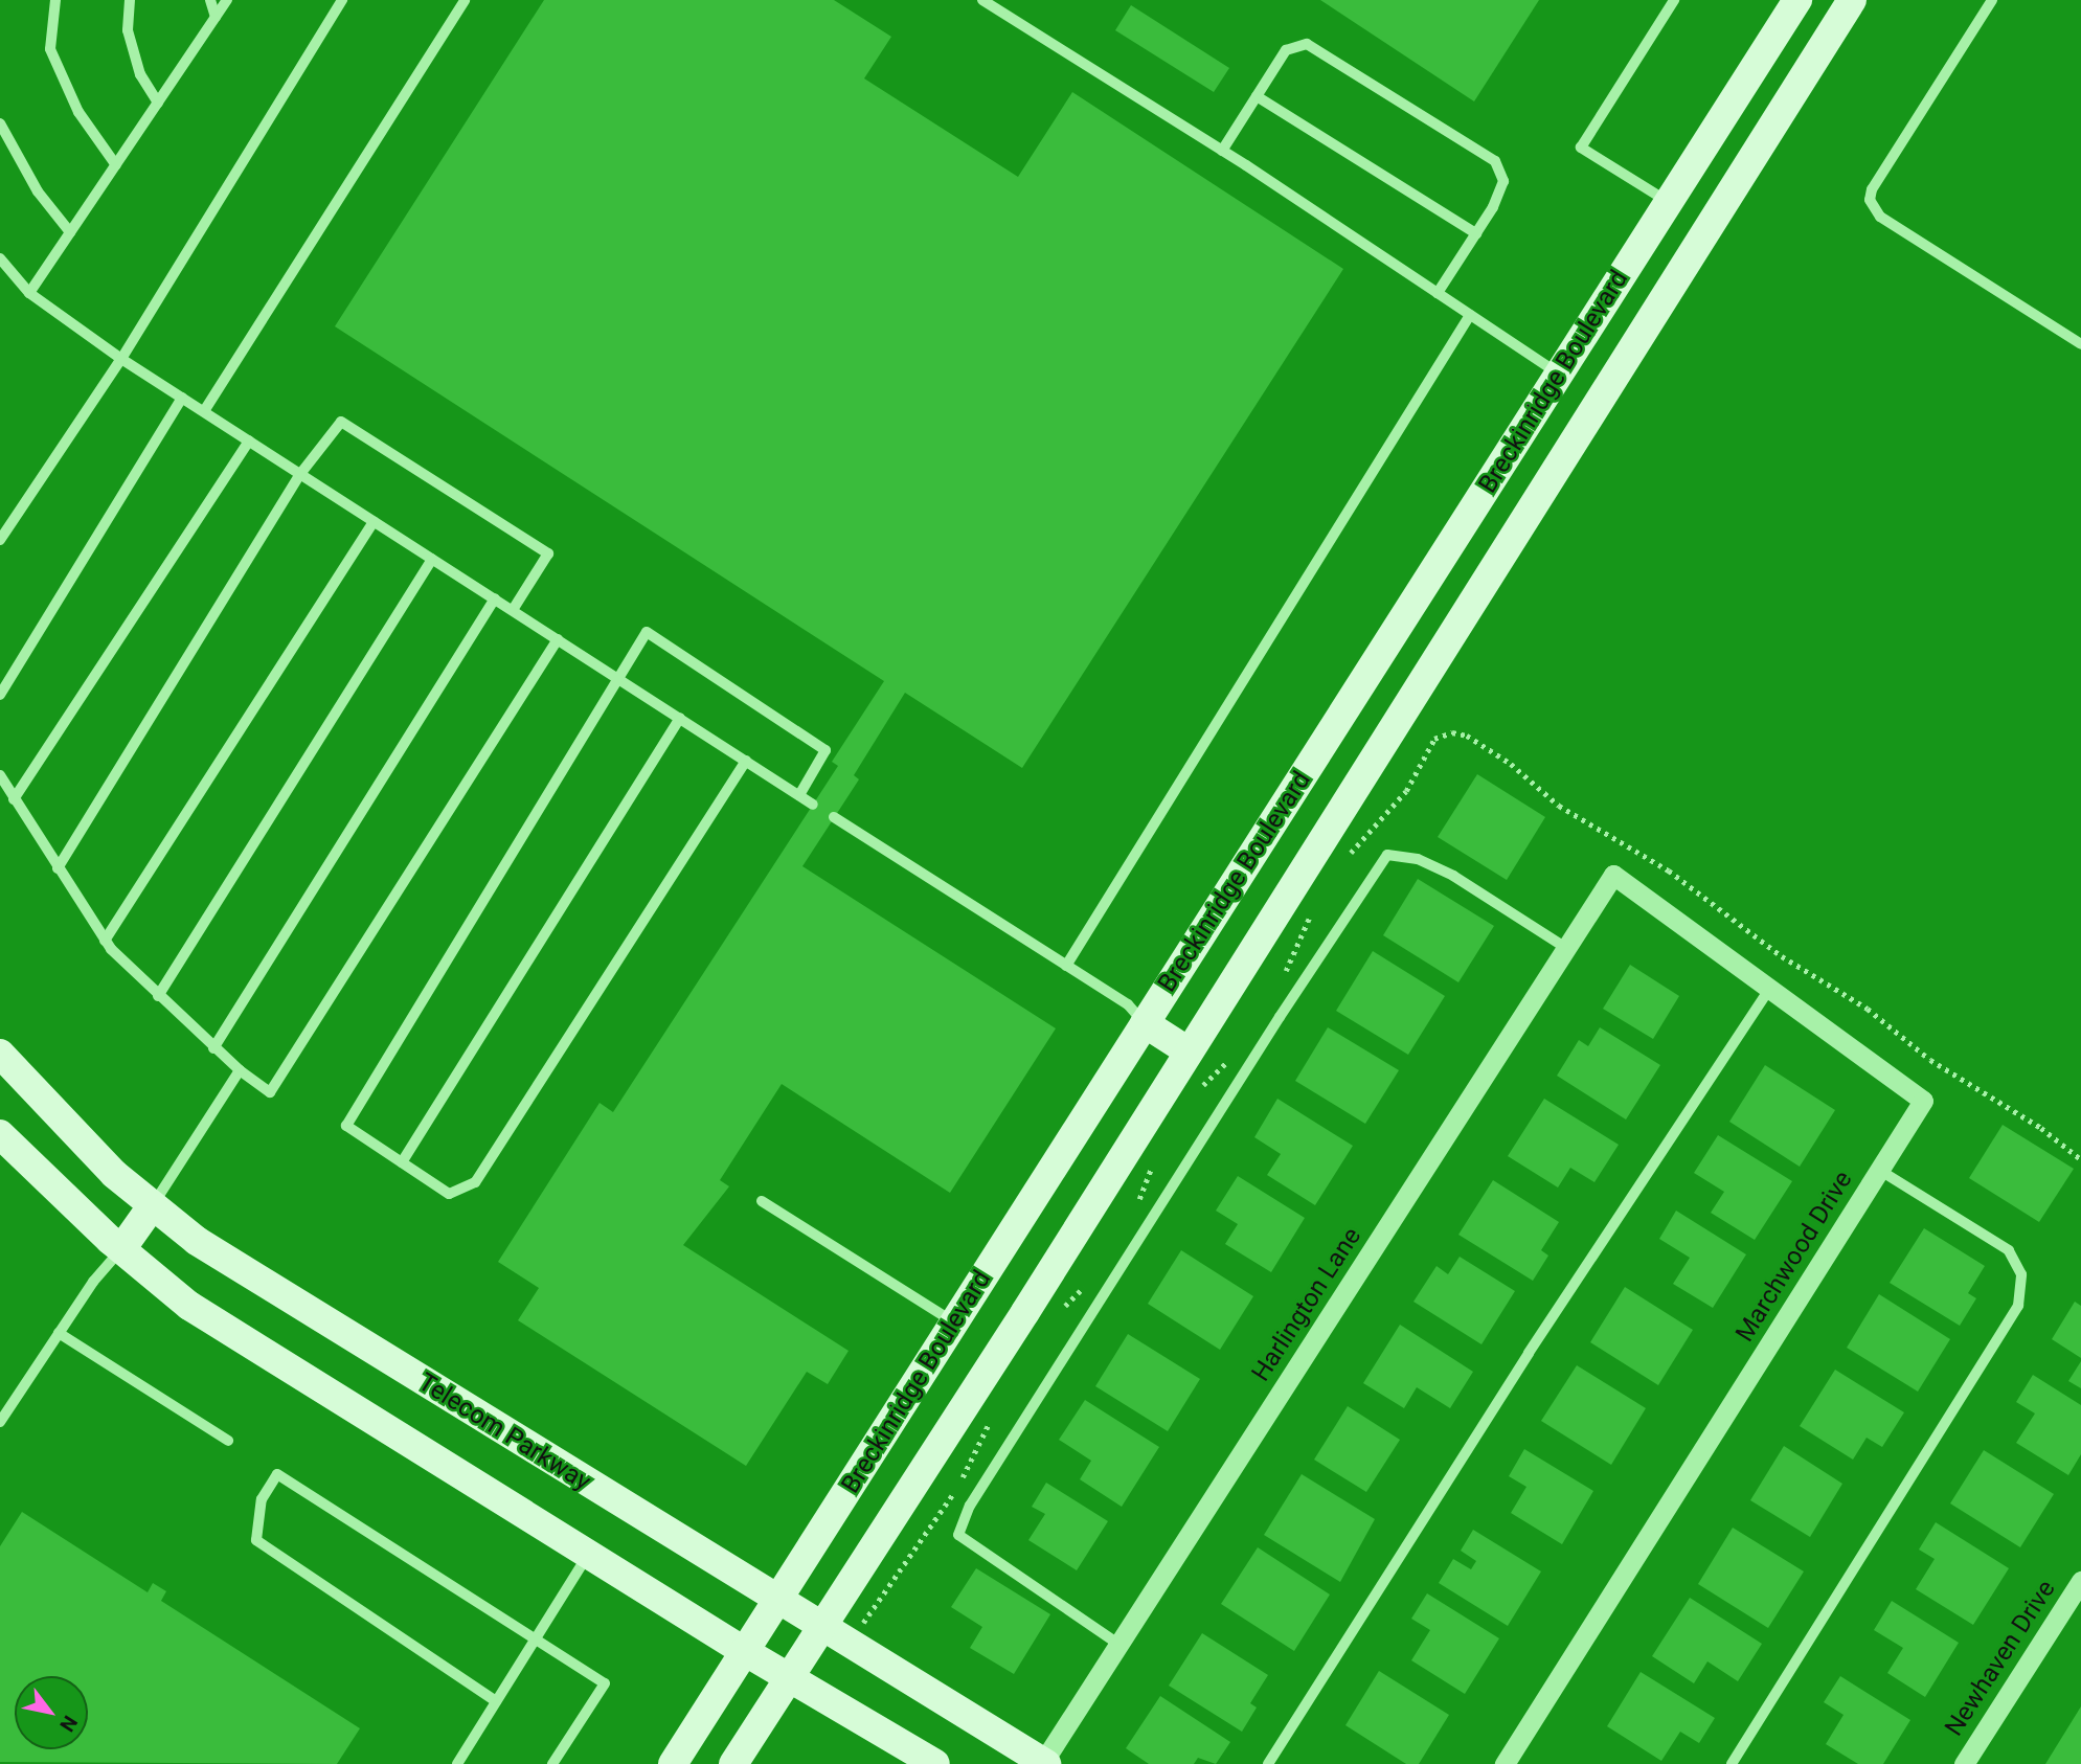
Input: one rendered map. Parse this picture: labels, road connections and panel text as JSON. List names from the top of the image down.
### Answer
{
  "streets": {
    "street": [
      "Breckinridge Boulevard",
      "Marchwood Drive",
      "Harlington Lane",
      "Telecom Parkway",
      "Newhaven Drive"
    ]
  },
  "crossings": [
    ["Breckinridge Boulevard", "Telecom Parkway"],
    ["Marchwood Drive", "Harlington Lane"],
    ["Harlington Lane", "Telecom Parkway"]
  ],
  "north": "bottom right"
}
